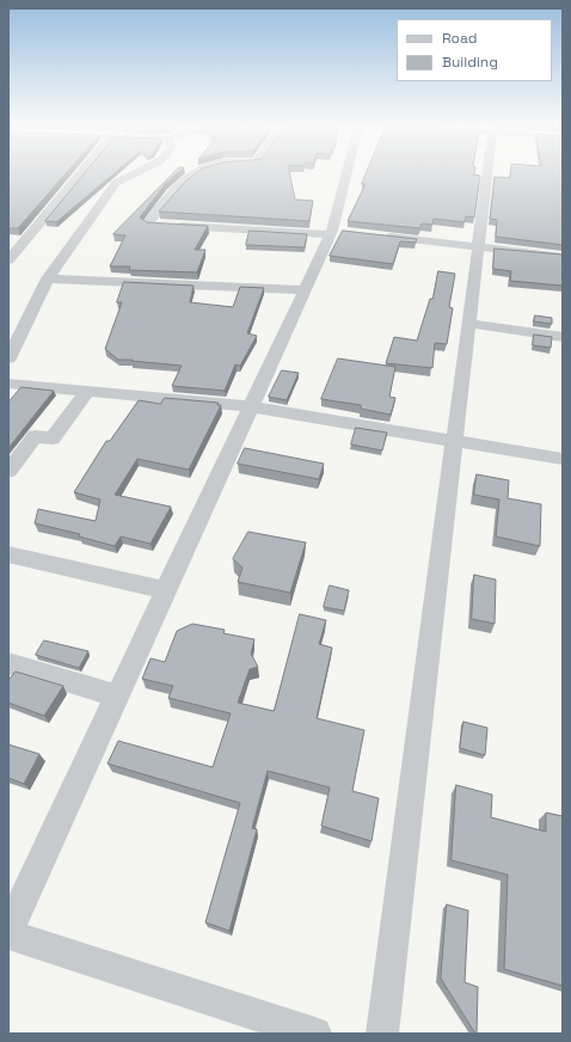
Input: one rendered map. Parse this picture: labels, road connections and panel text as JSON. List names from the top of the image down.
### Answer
{
  "legend": ["Road", "Building"]
}
